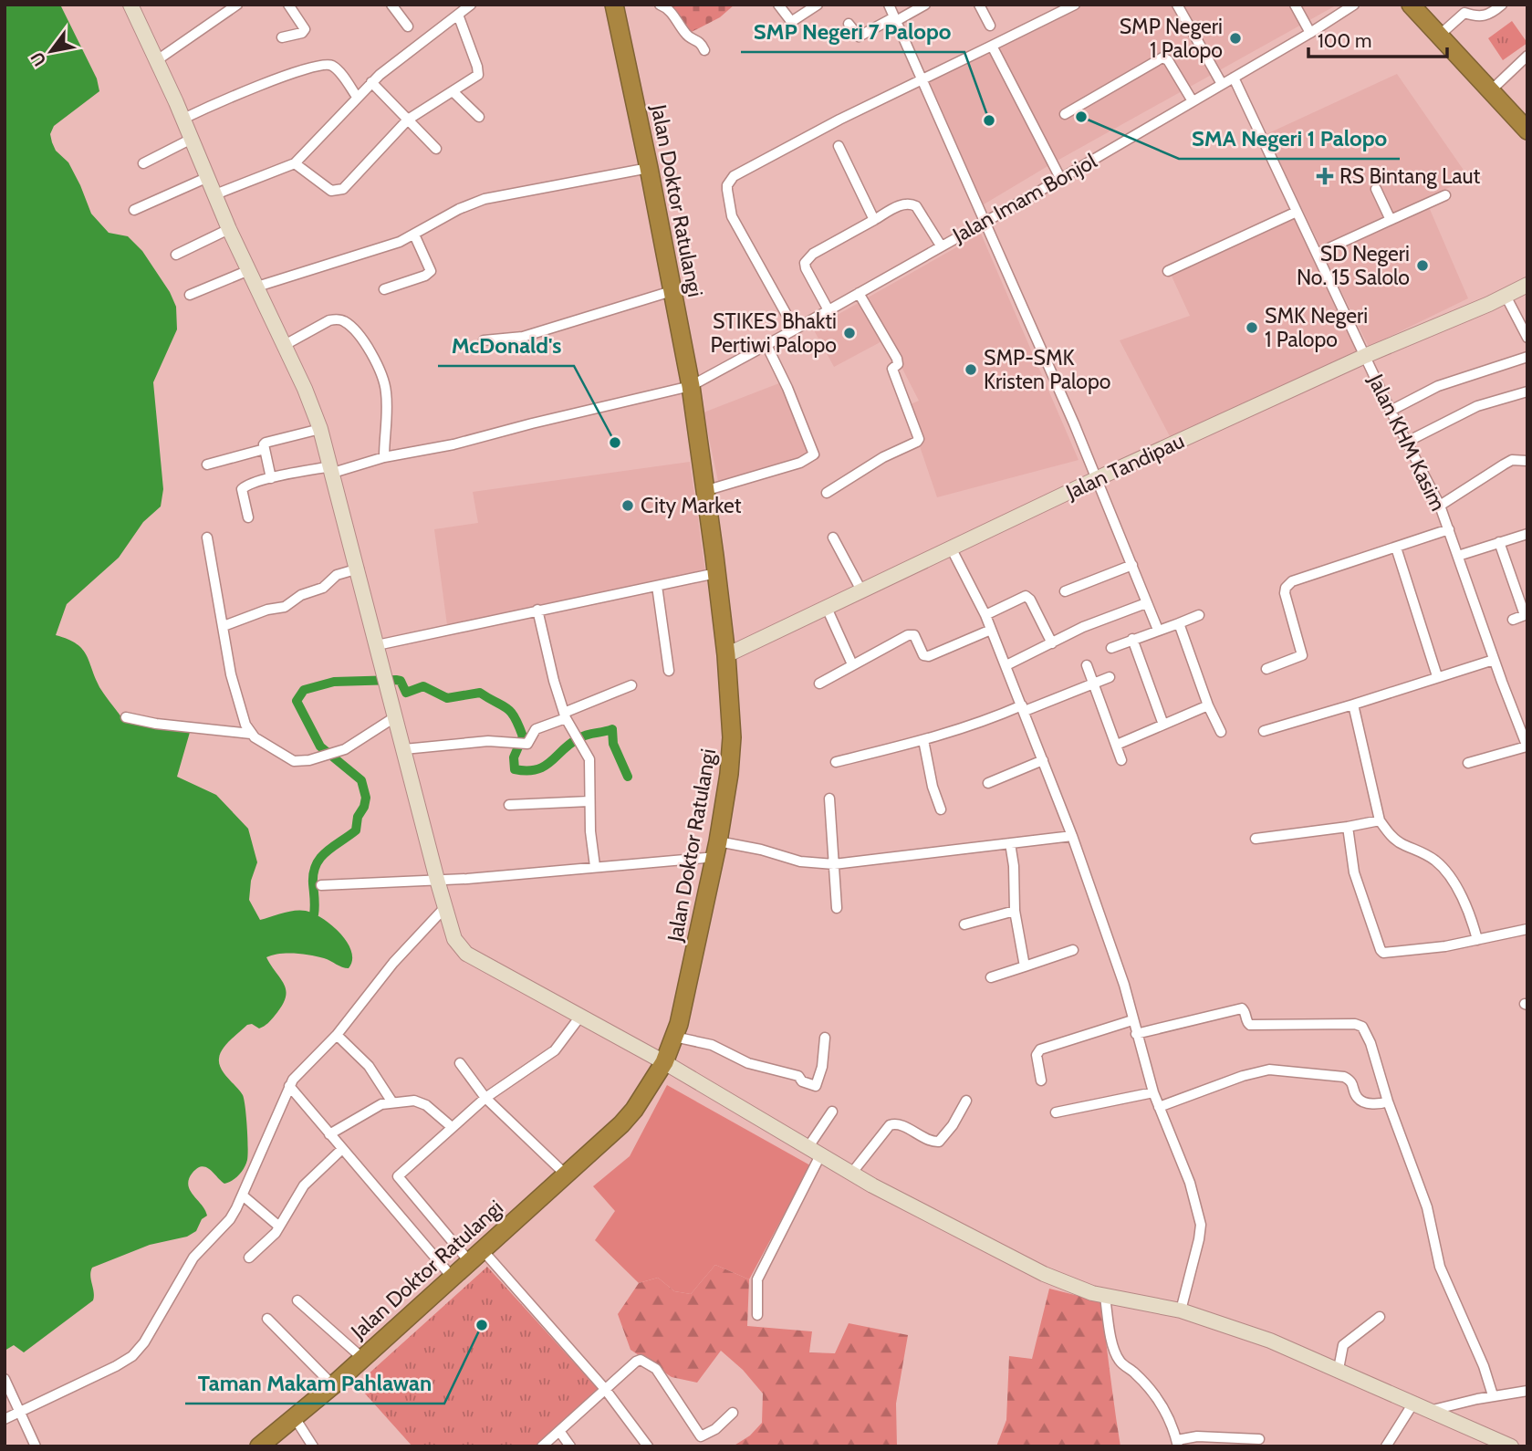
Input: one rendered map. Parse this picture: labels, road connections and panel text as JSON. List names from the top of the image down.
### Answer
{
  "streets": {
    "highway": ["Jalan Doktor Ratulangi"],
    "street": ["Jalan Imam Bonjol", "Jalan KHM Kasim", "Jalan Tandipau"]
  },
  "crossings": [
    ["Jalan Imam Bonjol", "Jalan Doktor Ratulangi"],
    ["Jalan Imam Bonjol", "Jalan KHM Kasim"],
    ["Jalan Doktor Ratulangi", "Jalan Tandipau"],
    ["Jalan KHM Kasim", "Jalan Tandipau"]
  ],
  "places": {
    "other": [
      "SMP Negeri 1 Palopo",
      "SMA Negeri 1 Palopo",
      "SMP Negeri 7 Palopo",
      "SD Negeri No. 15 Salolo",
      "SMK Negeri 1 Palopo",
      "STIKES Bhakti Pertiwi Palopo",
      "SMP-SMK Kristen Palopo",
      "McDonald's",
      "City Market",
      "Taman Makam Pahlawan"
    ],
    "health": ["RS Bintang Laut"]
  },
  "scale_bar": "100 m",
  "north": "bottom left"
}
